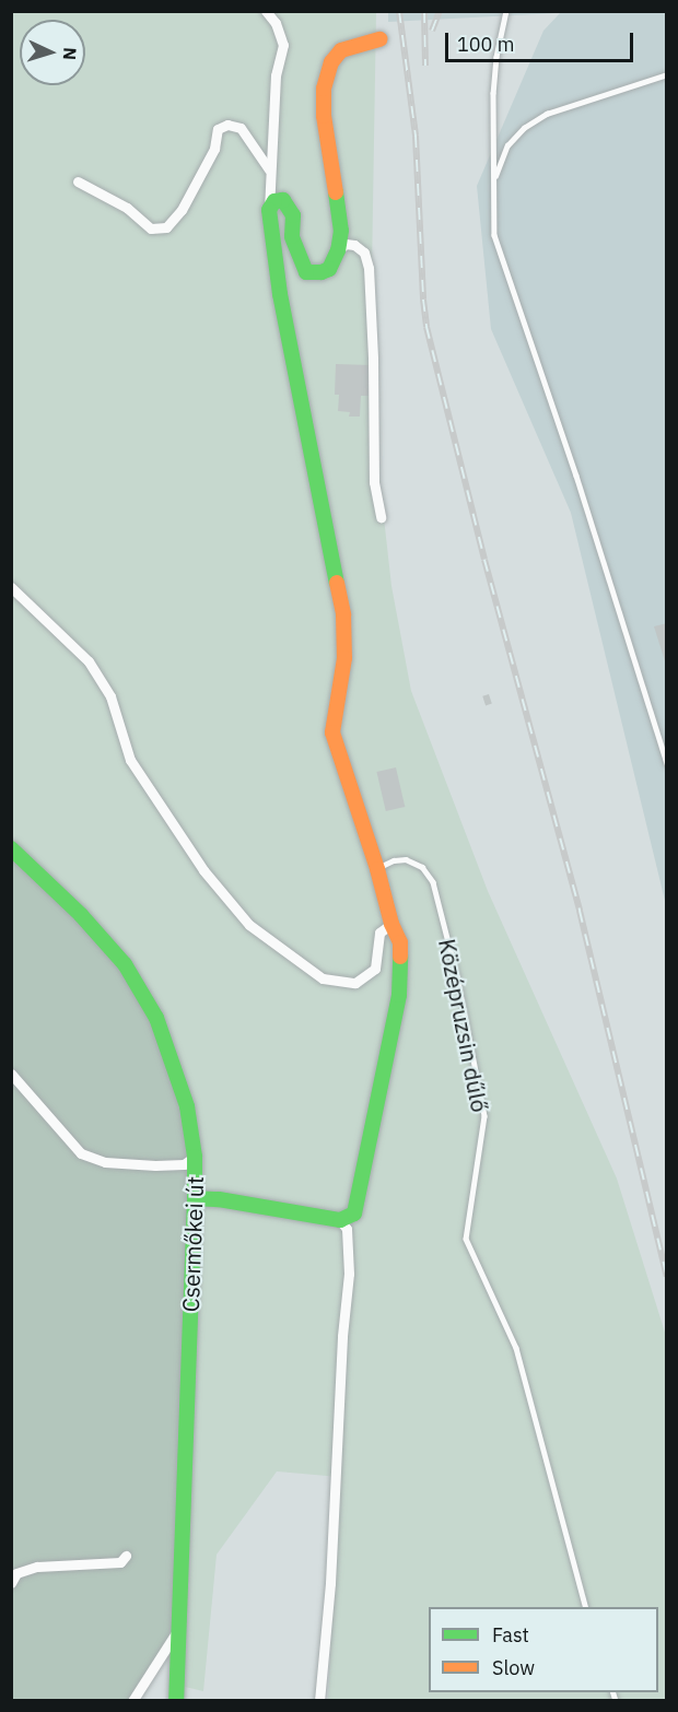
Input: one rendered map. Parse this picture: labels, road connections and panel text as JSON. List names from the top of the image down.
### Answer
{
  "streets": {
    "street": ["Csermőkei út"],
    "lane": ["Középruzsin dűlő"]
  },
  "legend": ["Fast", "Slow"],
  "scale_bar": "100 m",
  "north": "right"
}
